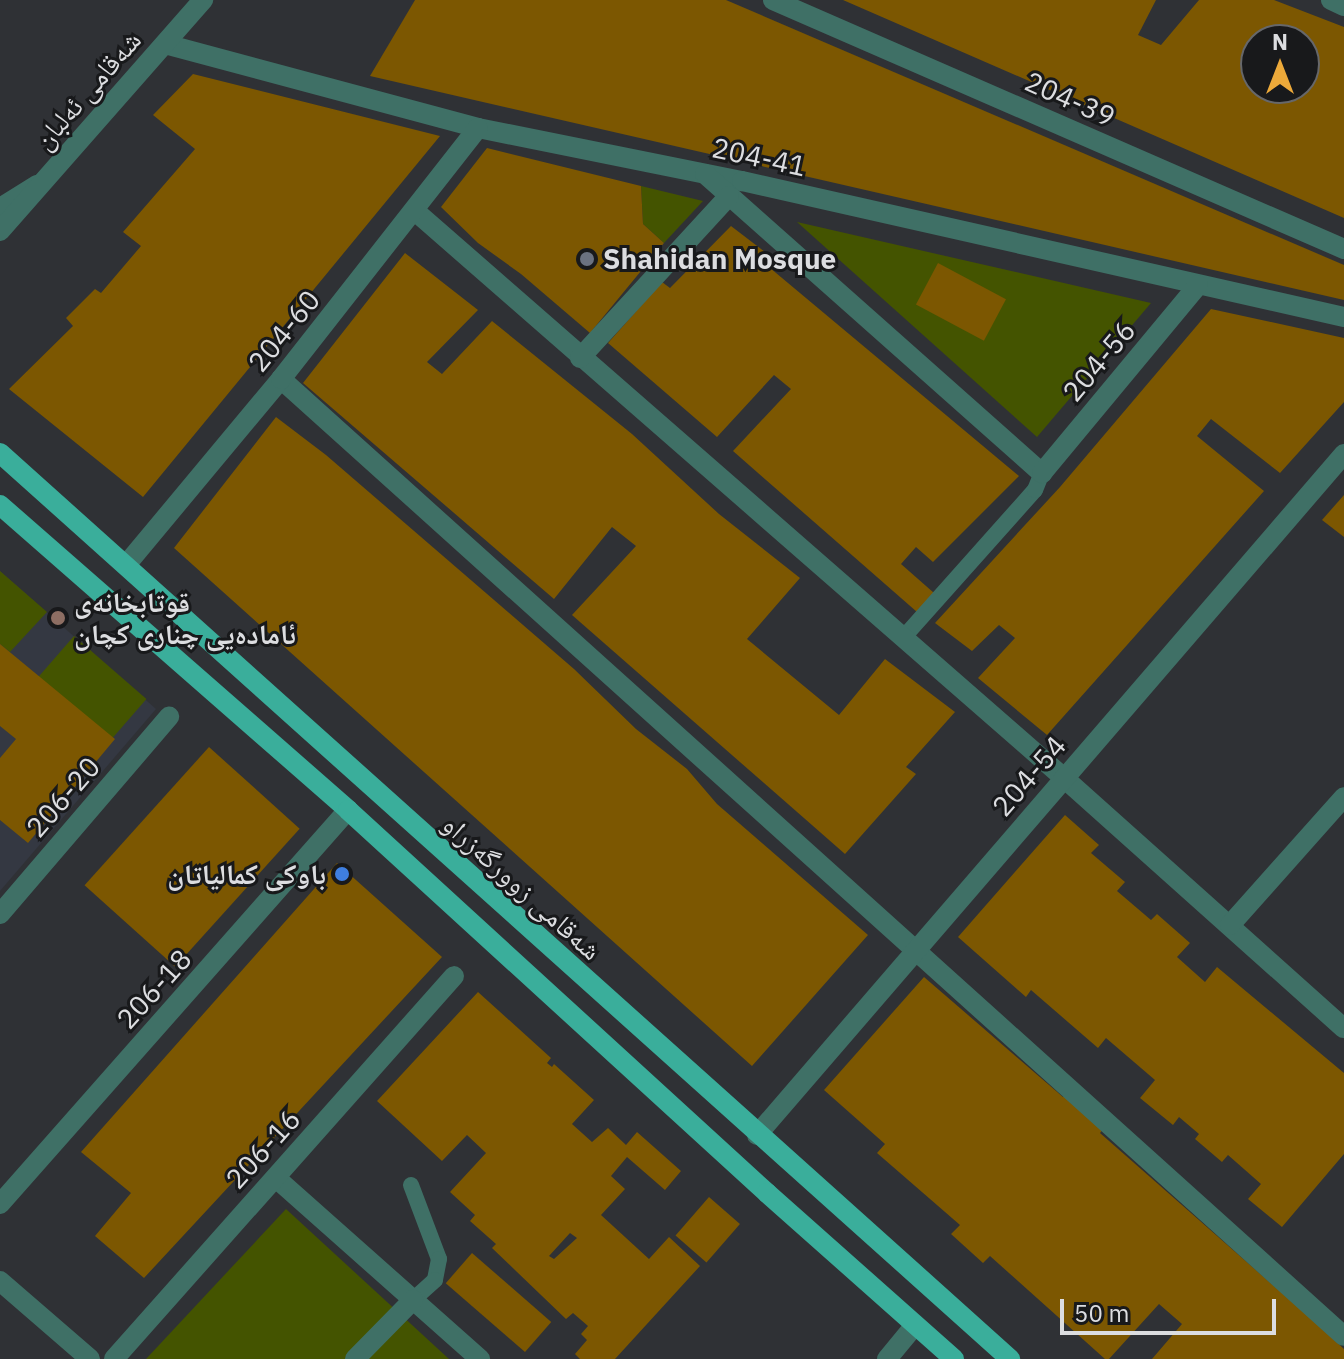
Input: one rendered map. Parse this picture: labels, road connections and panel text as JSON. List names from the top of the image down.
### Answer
{
  "streets": {
    "main road": ["شەقامی زوورگەزراو"],
    "street": [
      "شەقامی ئەلبان",
      "204-39",
      "204-41",
      "204-60",
      "204-56",
      "204-54",
      "206-20",
      "206-18",
      "206-16"
    ]
  },
  "crossings": [
    ["شەقامی ئەلبان", "204-41"],
    ["204-41", "204-60"],
    ["204-41", "204-56"],
    ["204-60", "شەقامی زوورگەزراو"],
    ["204-54", "شەقامی زوورگەزراو"],
    ["شەقامی زوورگەزراو", "206-18"]
  ],
  "places": ["Shahidan Mosque", "قوتابخانەی ئامادەیی چناری کچان", "باوکی کمالیاتان"],
  "scale_bar": "50 m",
  "north": "top"
}
